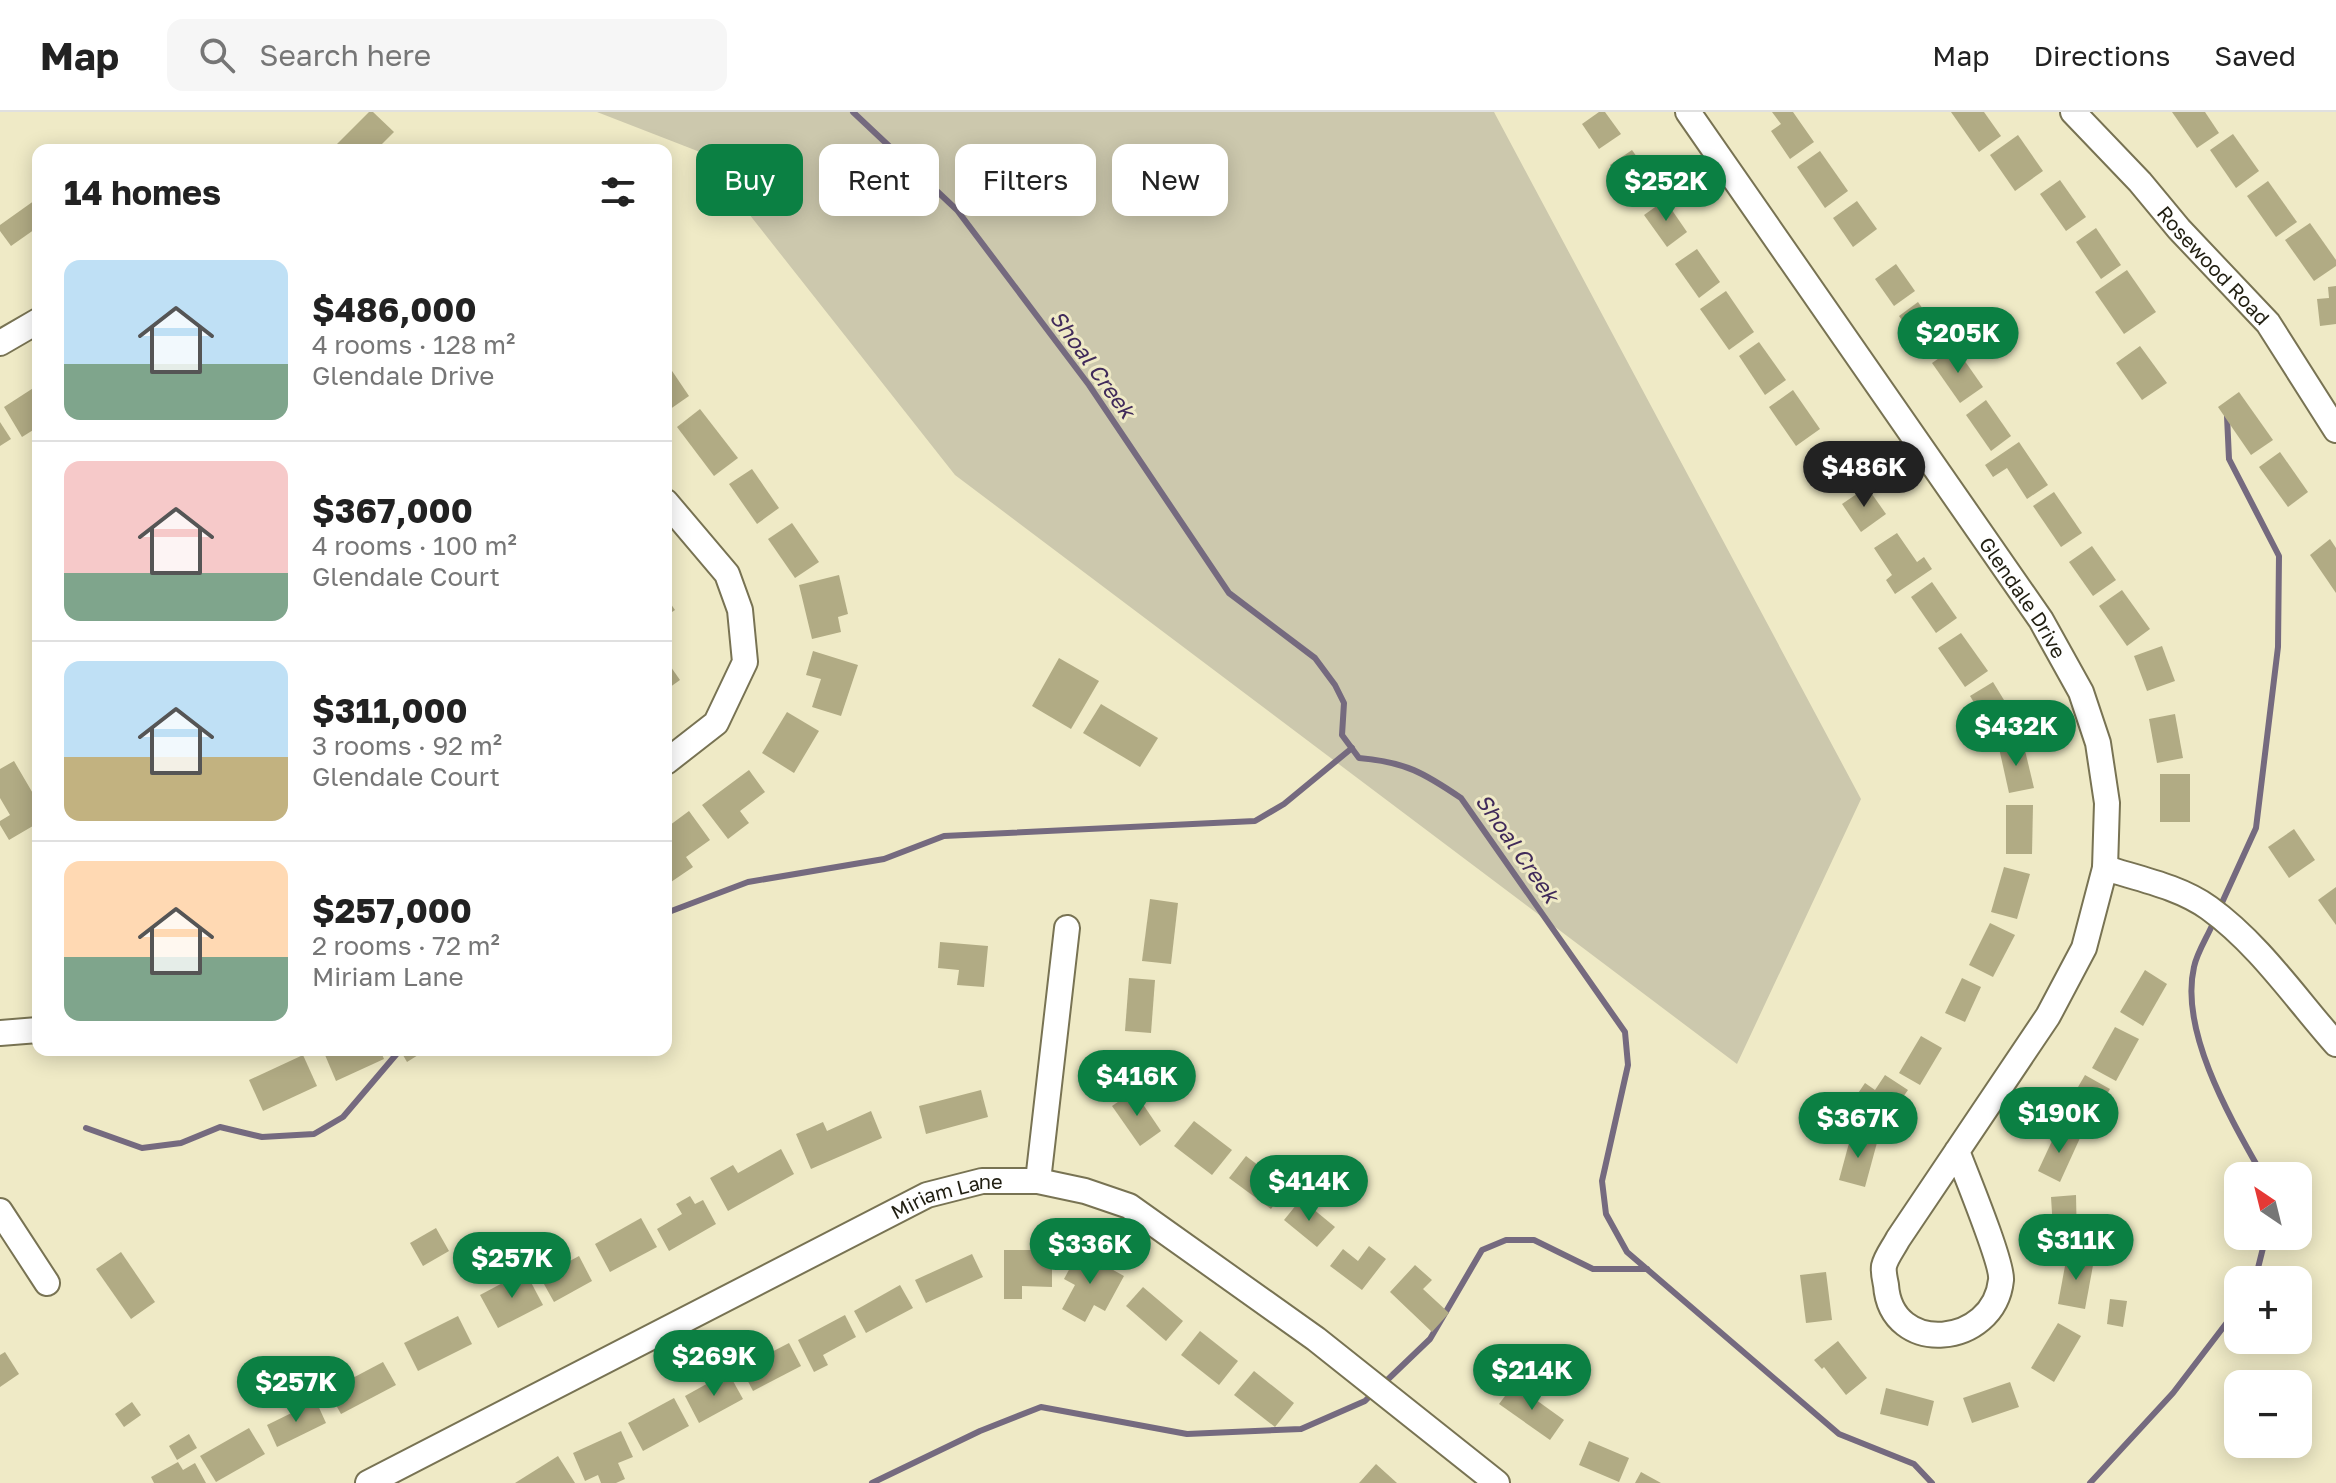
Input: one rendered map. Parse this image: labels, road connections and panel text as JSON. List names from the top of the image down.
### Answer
{
  "streets": {
    "street": ["Rosewood Road", "Glendale Drive", "Miriam Lane"]
  },
  "water": ["Shoal Creek"],
  "north": "top left",
  "page": {
    "header": "Map",
    "search": "Search here",
    "nav": ["Map", "Directions", "Saved"],
    "chip": [
      "Buy",
      "Rent",
      "Filters",
      "New"
    ],
    "heading": "14 homes",
    "price": [
      "$252K",
      "$205K",
      "$486K",
      "$432K",
      "$416K",
      "$190K",
      "$367K",
      "$414K",
      "$311K",
      "$336K",
      "$257K",
      "$269K",
      "$214K",
      "$257K"
    ],
    "list": [
      {
        "name": "$486,000",
        "note": "4 rooms · 128 m² · Glendale Drive"
      },
      {
        "name": "$367,000",
        "note": "4 rooms · 100 m² · Glendale Court"
      },
      {
        "name": "$311,000",
        "note": "3 rooms · 92 m² · Glendale Court"
      },
      {
        "name": "$257,000",
        "note": "2 rooms · 72 m² · Miriam Lane"
      }
    ],
    "map_buttons": ["+", "−"]
  }
}
